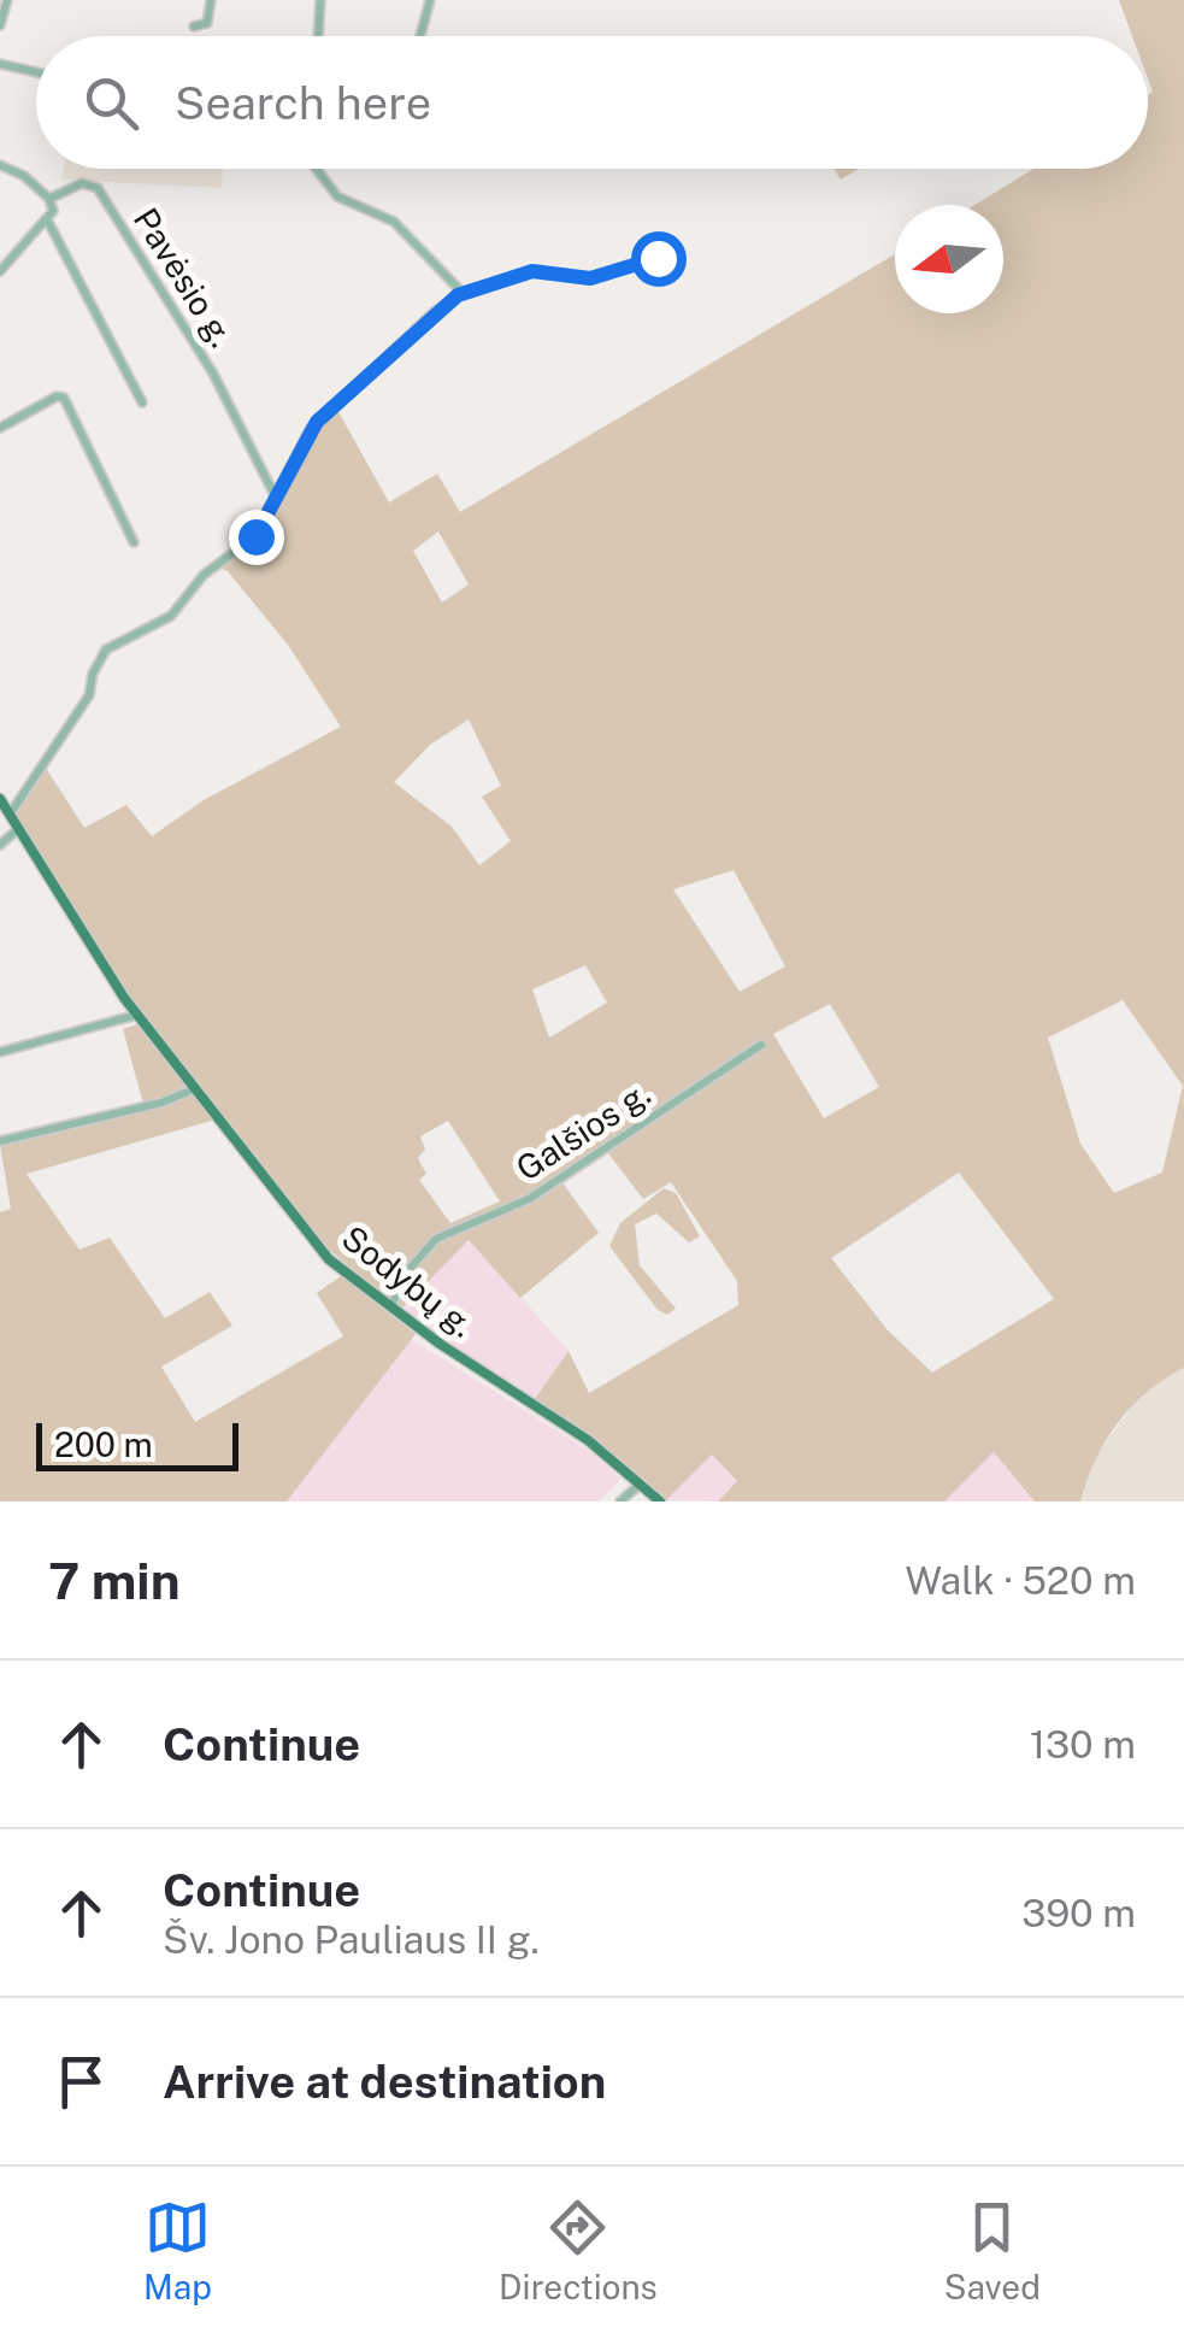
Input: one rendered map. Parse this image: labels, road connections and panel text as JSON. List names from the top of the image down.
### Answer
{
  "streets": {
    "main road": ["Sodybų g."],
    "street": ["Pavėsio g.", "Galšios g."]
  },
  "crossings": [
    ["Galšios g.", "Sodybų g."]
  ],
  "scale_bar": "200 m",
  "north": "left",
  "page": {
    "search": "Search here",
    "scale": "200 m",
    "heading": ["7 min", "Walk · 520 m"],
    "list": [
      ["Continue", "130 m"],
      ["Continue", "Šv. Jono Pauliaus II g.", "390 m"],
      "Arrive at destination"
    ],
    "nav": ["Map", "Directions", "Saved"]
  }
}
